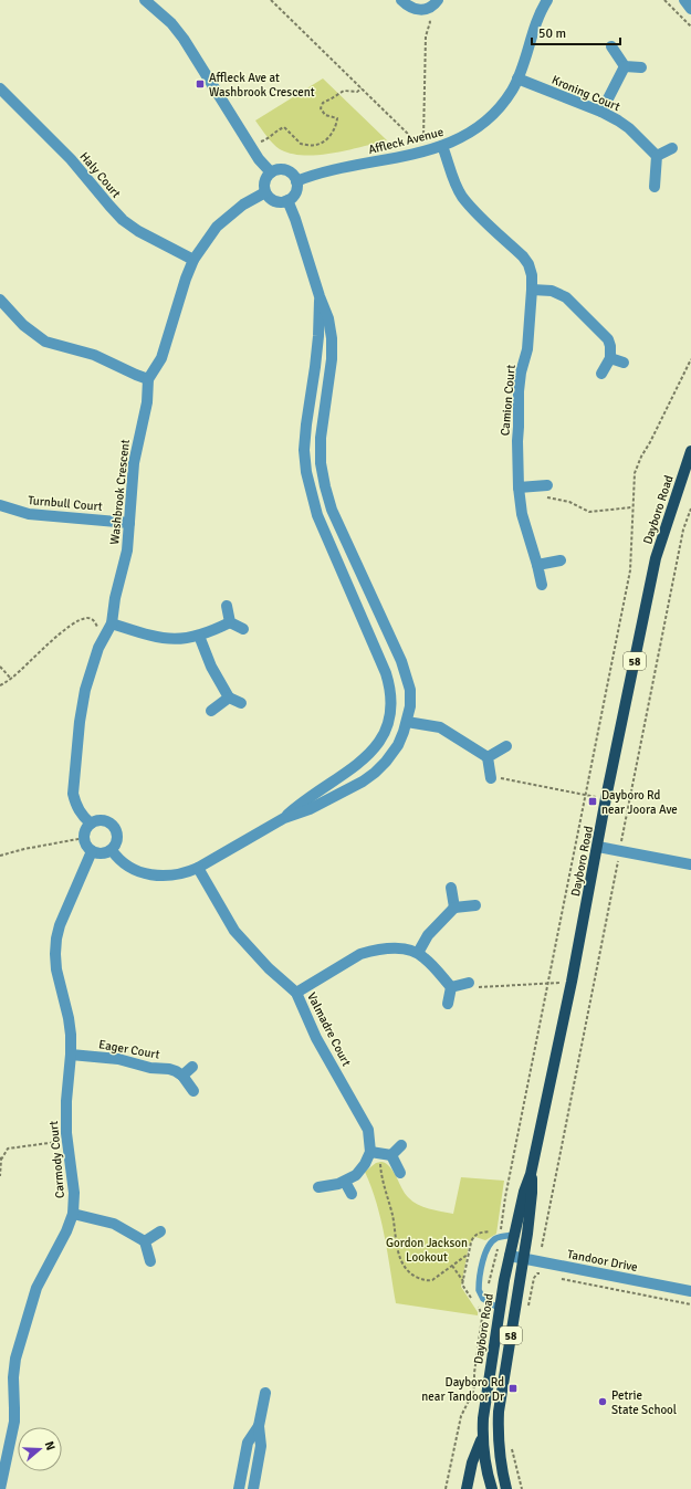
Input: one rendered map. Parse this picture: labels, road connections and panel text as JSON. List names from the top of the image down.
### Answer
{
  "streets": {
    "main road": ["Dayboro Road", "58"],
    "street": [
      "Kroning Court",
      "Affleck Avenue",
      "Haly Court",
      "Camion Court",
      "Washbrook Crescent",
      "Turnbull Court",
      "Valmadre Court",
      "Eager Court",
      "Carmody Court",
      "Tandoor Drive"
    ]
  },
  "crossings": [
    ["Kroning Court", "Affleck Avenue"],
    ["Affleck Avenue", "Camion Court"],
    ["Affleck Avenue", "Washbrook Crescent"],
    ["Haly Court", "Washbrook Crescent"],
    ["Washbrook Crescent", "Turnbull Court"],
    ["Washbrook Crescent", "Carmody Court"],
    ["Dayboro Road", "Tandoor Drive"],
    ["Eager Court", "Carmody Court"]
  ],
  "parks": ["Gordon Jackson Lookout"],
  "places": {
    "transit": ["Affleck Ave at Washbrook Crescent", "Dayboro Rd near Joora Ave", "Dayboro Rd near Tandoor Dr"],
    "other": ["Petrie State School"]
  },
  "scale_bar": "50 m",
  "north": "right"
}
